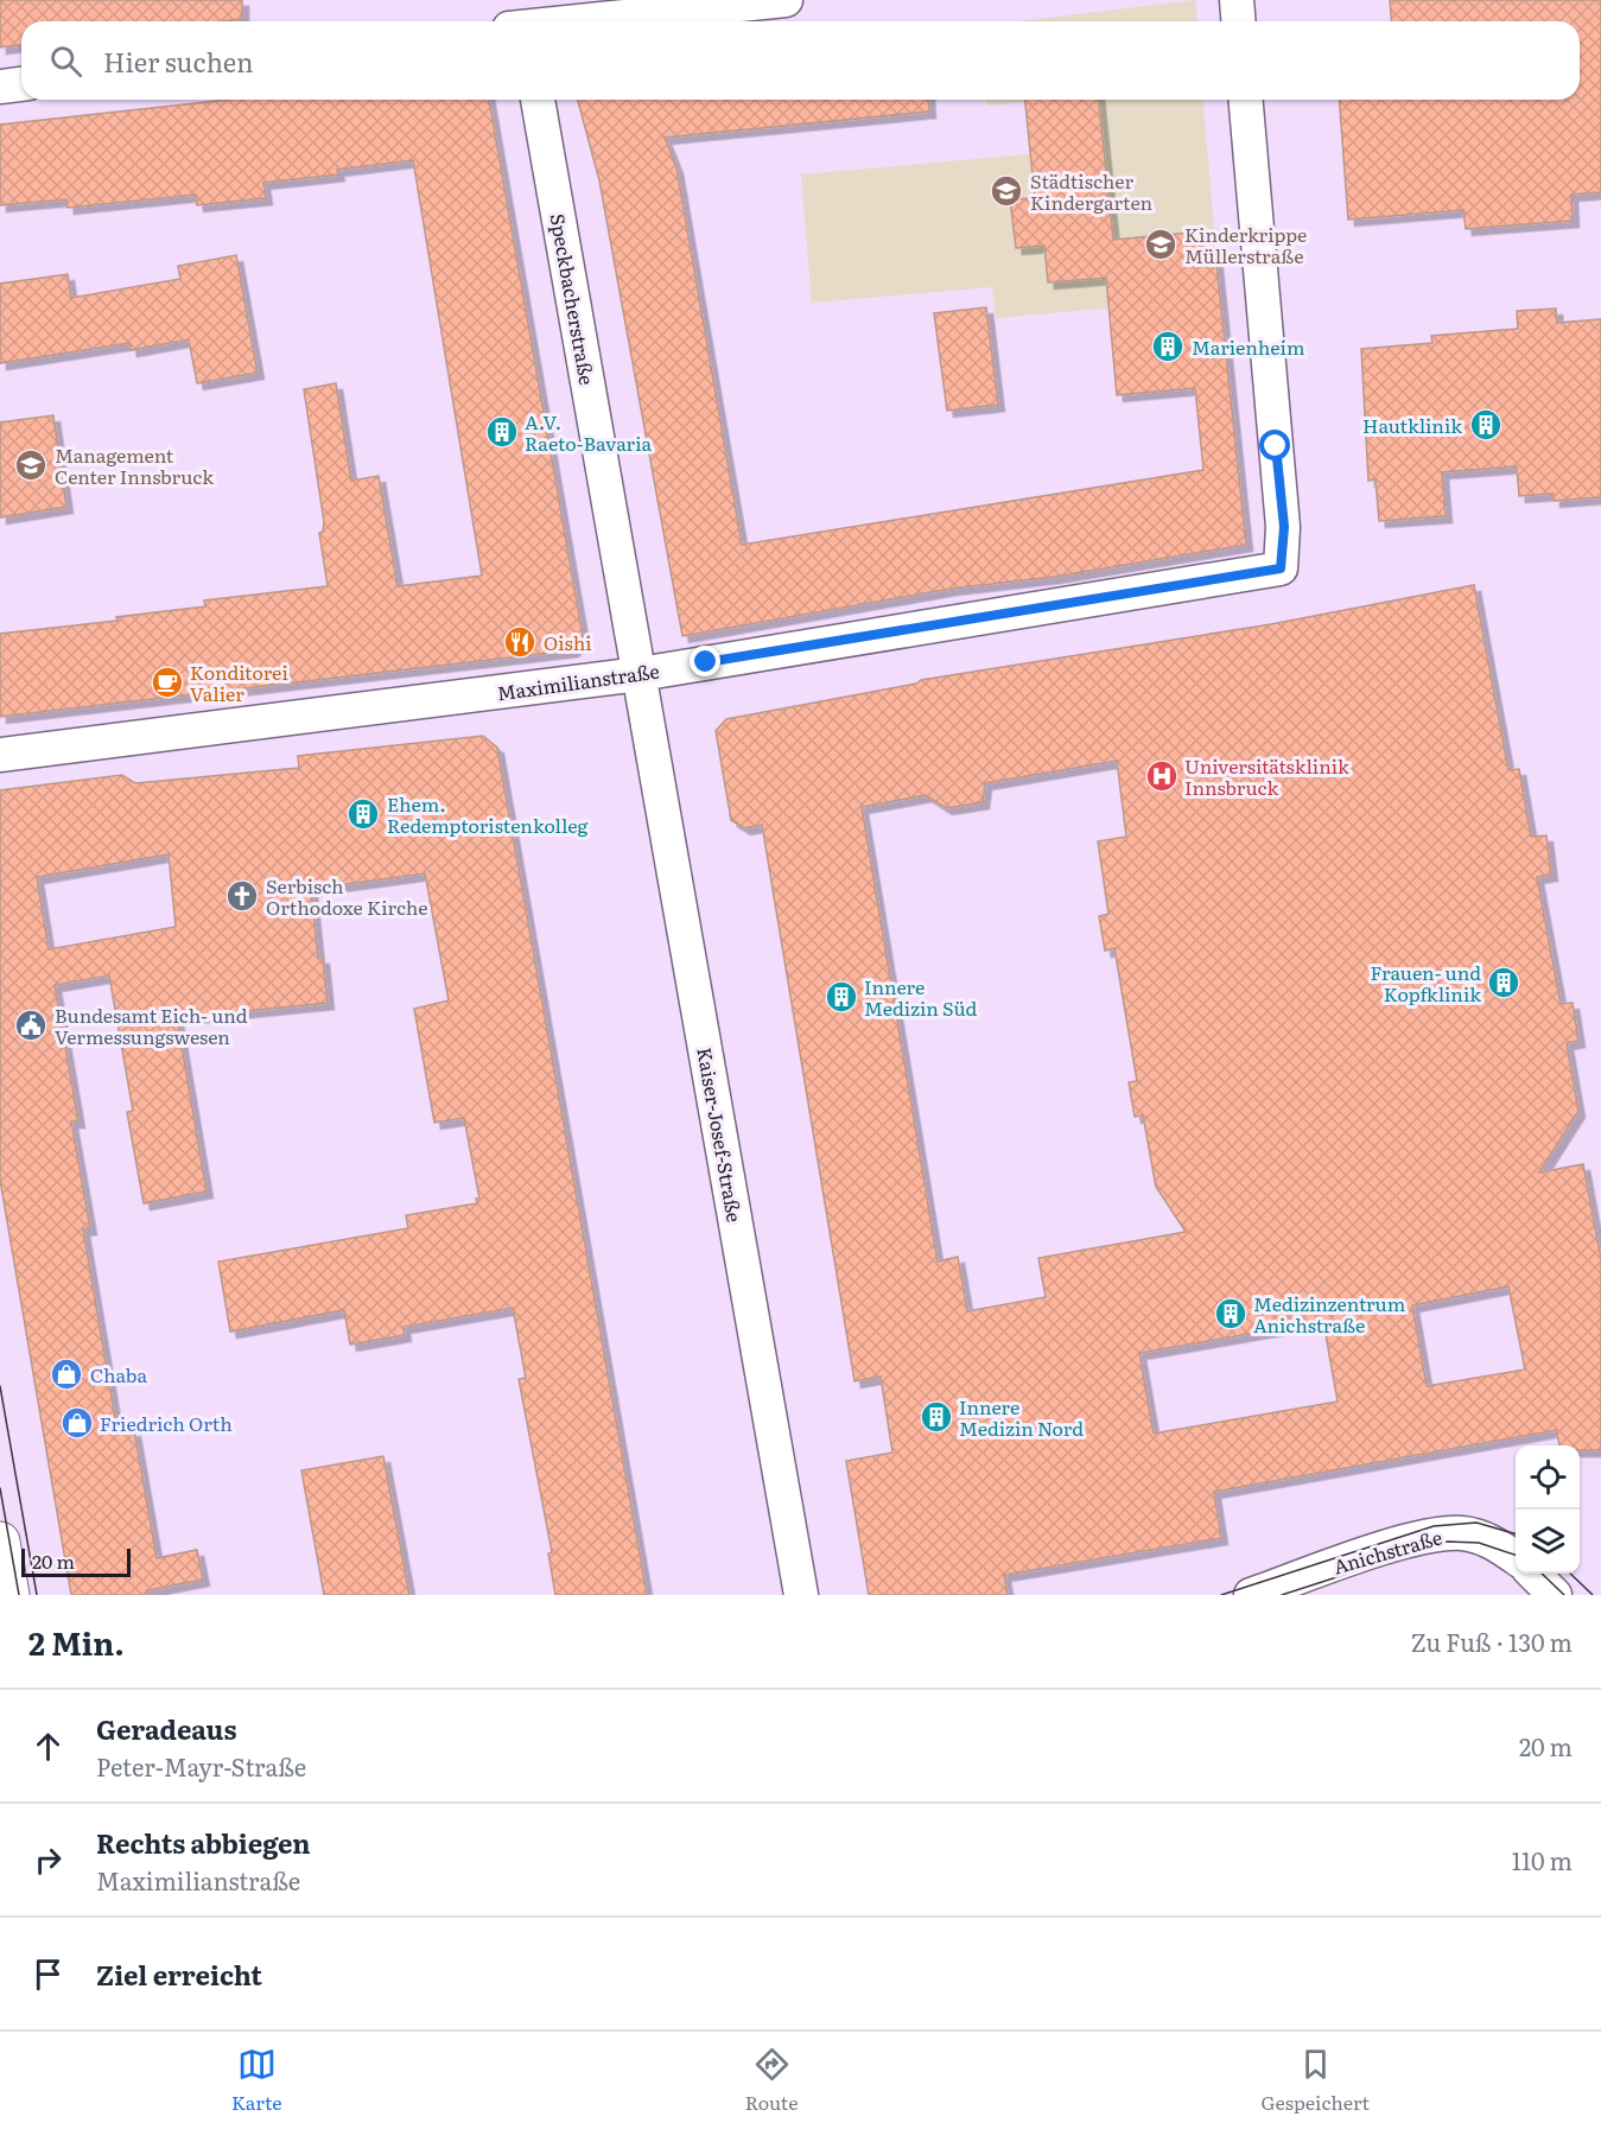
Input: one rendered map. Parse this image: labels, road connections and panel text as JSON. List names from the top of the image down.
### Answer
{
  "streets": {
    "street": [
      "Speckbacherstraße",
      "Maximilianstraße",
      "Kaiser-Josef-Straße",
      "Anichstraße"
    ]
  },
  "crossings": [
    ["Speckbacherstraße", "Maximilianstraße"],
    ["Speckbacherstraße", "Kaiser-Josef-Straße"],
    ["Maximilianstraße", "Kaiser-Josef-Straße"]
  ],
  "places": {
    "school or university": ["Städtischer Kindergarten", "Kinderkrippe Müllerstraße", "Management Center Innsbruck"],
    "building": [
      "Marienheim",
      "Hautklinik",
      "A.V. Raeto-Bavaria",
      "Ehem. Redemptoristenkolleg",
      "Frauen- und Kopfklinik",
      "Innere Medizin Süd",
      "Medizinzentrum Anichstraße",
      "Innere Medizin Nord"
    ],
    "restaurant": ["Oishi"],
    "cafe": ["Konditorei Valier"],
    "hospital": ["Universitätsklinik Innsbruck"],
    "church": ["Serbisch Orthodoxe Kirche"],
    "public building": ["Bundesamt Eich- und Vermessungswesen"],
    "shop": ["Chaba", "Friedrich Orth"]
  },
  "scale_bar": "20 m",
  "page": {
    "search": "Hier suchen",
    "scale": "20 m",
    "heading": ["2 Min.", "Zu Fuß · 130 m"],
    "list": [
      ["Geradeaus", "Peter-Mayr-Straße", "20 m"],
      ["Rechts abbiegen", "Maximilianstraße", "110 m"],
      "Ziel erreicht"
    ],
    "nav": ["Karte", "Route", "Gespeichert"]
  }
}
